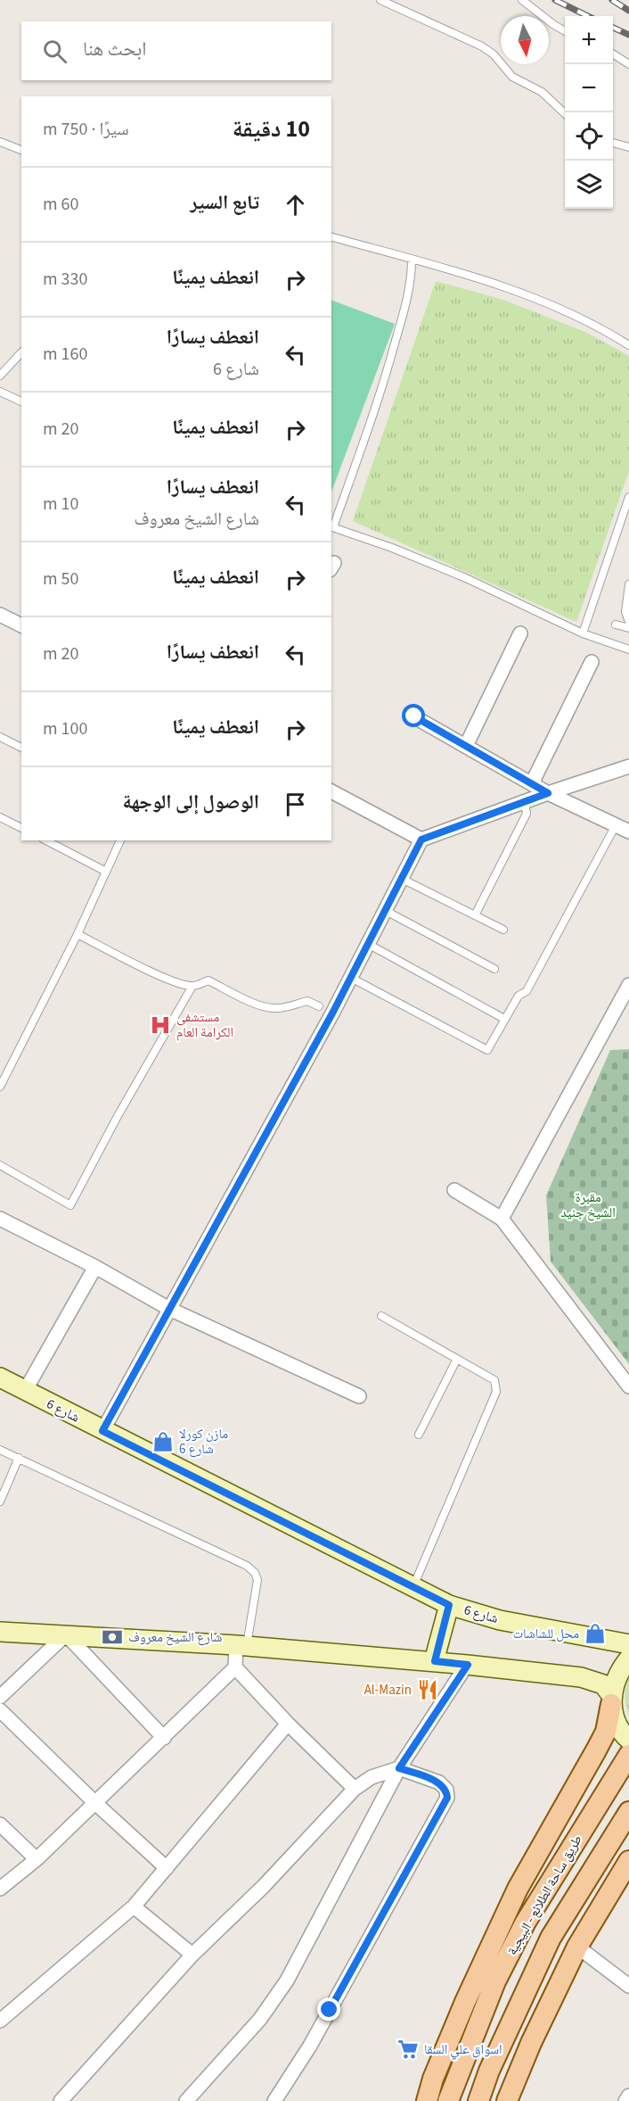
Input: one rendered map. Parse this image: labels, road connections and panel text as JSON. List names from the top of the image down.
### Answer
{
  "streets": {
    "main road": ["طريق ساحة الطلائع - البيجية"],
    "street": ["شارع 6"]
  },
  "parks": ["مقبرة الشيخ جنيد"],
  "places": {
    "hospital": ["مستشفى الكرامة العام"],
    "shop": ["مازن كورلا شارع 6", "محل للشاشات"],
    "bank": ["شارع الشيخ معروف"],
    "restaurant": ["Al-Mazin"],
    "supermarket": ["اسواق علي السقا"]
  },
  "north": "bottom",
  "page": {
    "map_buttons": ["+", "−"],
    "search": "ابحث هنا",
    "heading": ["10 دقيقة", "سيرًا · 750 m"],
    "list": [
      ["تابع السير", "60 m"],
      ["انعطف يمينًا", "330 m"],
      ["انعطف يسارًا", "شارع 6", "160 m"],
      ["انعطف يمينًا", "20 m"],
      ["انعطف يسارًا", "شارع الشيخ معروف", "10 m"],
      ["انعطف يمينًا", "50 m"],
      ["انعطف يسارًا", "20 m"],
      ["انعطف يمينًا", "100 m"],
      "الوصول إلى الوجهة"
    ]
  }
}
